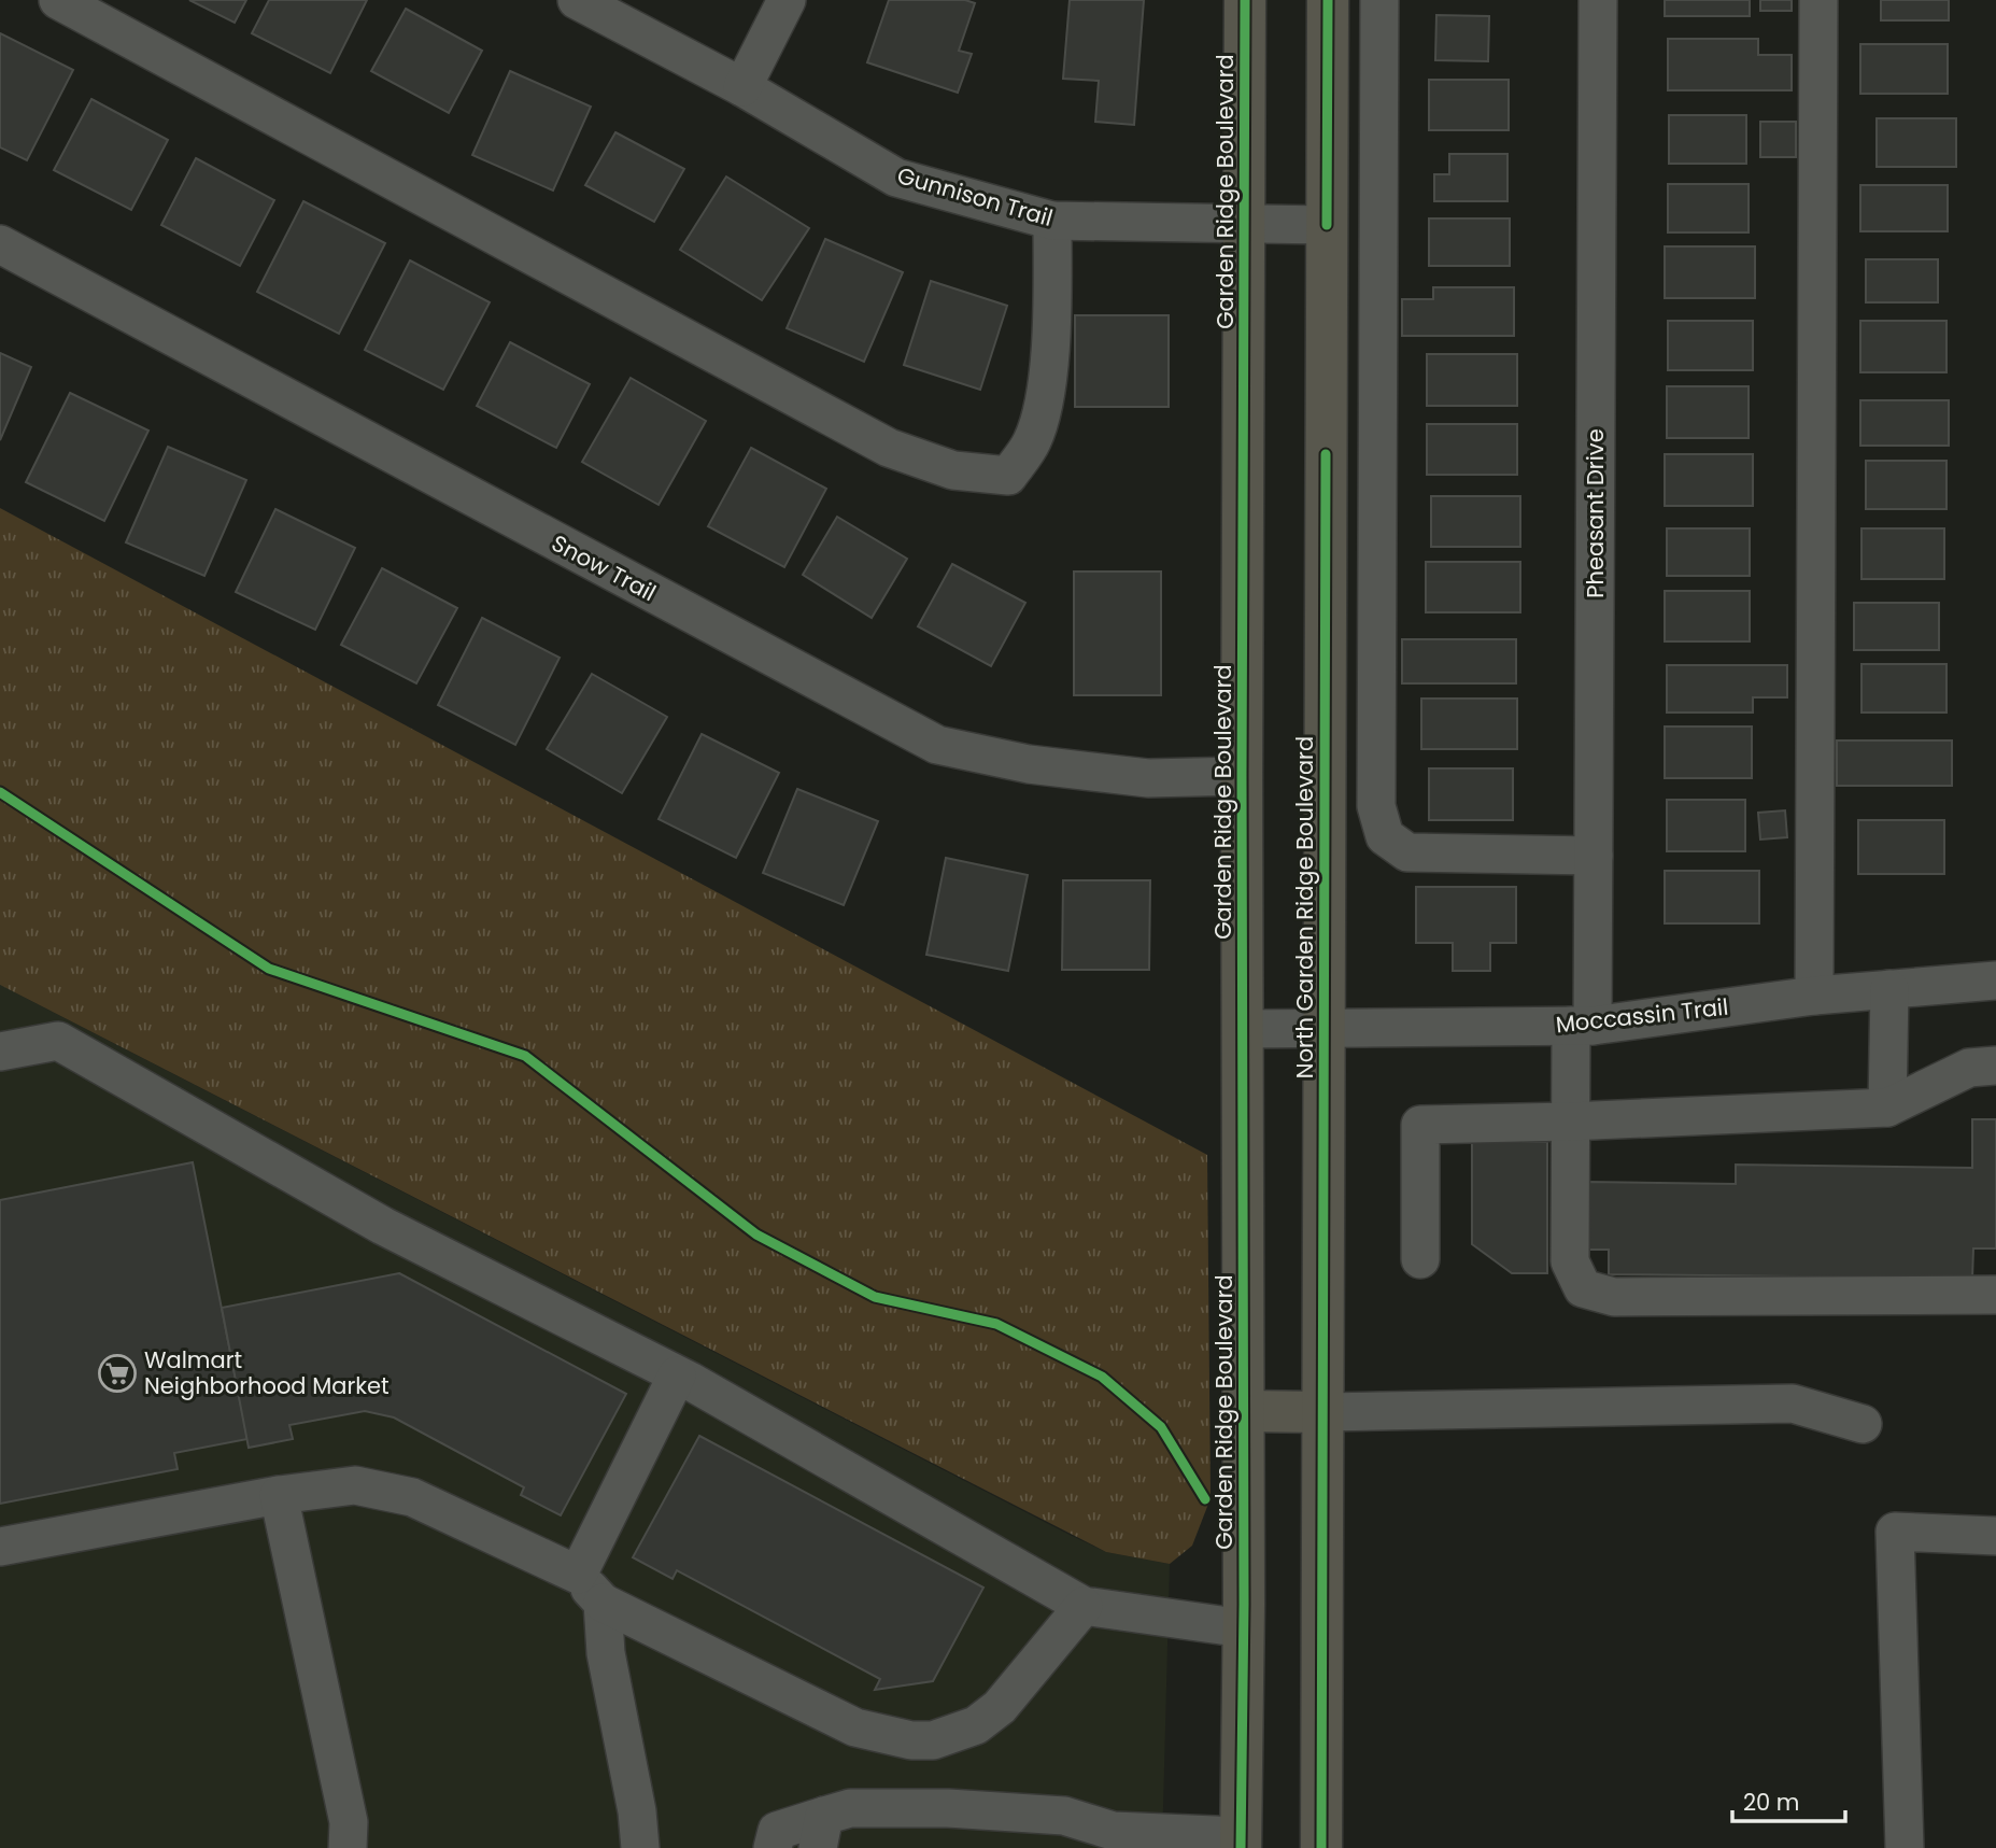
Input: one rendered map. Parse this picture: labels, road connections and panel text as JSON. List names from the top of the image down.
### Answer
{
  "streets": {
    "main road": ["Garden Ridge Boulevard", "North Garden Ridge Boulevard"],
    "street": [
      "Gunnison Trail",
      "Pheasant Drive",
      "Snow Trail",
      "Moccassin Trail"
    ]
  },
  "crossings": [
    ["Garden Ridge Boulevard", "Gunnison Trail"],
    ["Garden Ridge Boulevard", "Snow Trail"],
    ["Garden Ridge Boulevard", "Moccassin Trail"],
    ["Gunnison Trail", "North Garden Ridge Boulevard"],
    ["Pheasant Drive", "Moccassin Trail"],
    ["North Garden Ridge Boulevard", "Moccassin Trail"]
  ],
  "places": {
    "supermarket": ["Walmart Neighborhood Market"]
  },
  "scale_bar": "20 m"
}
